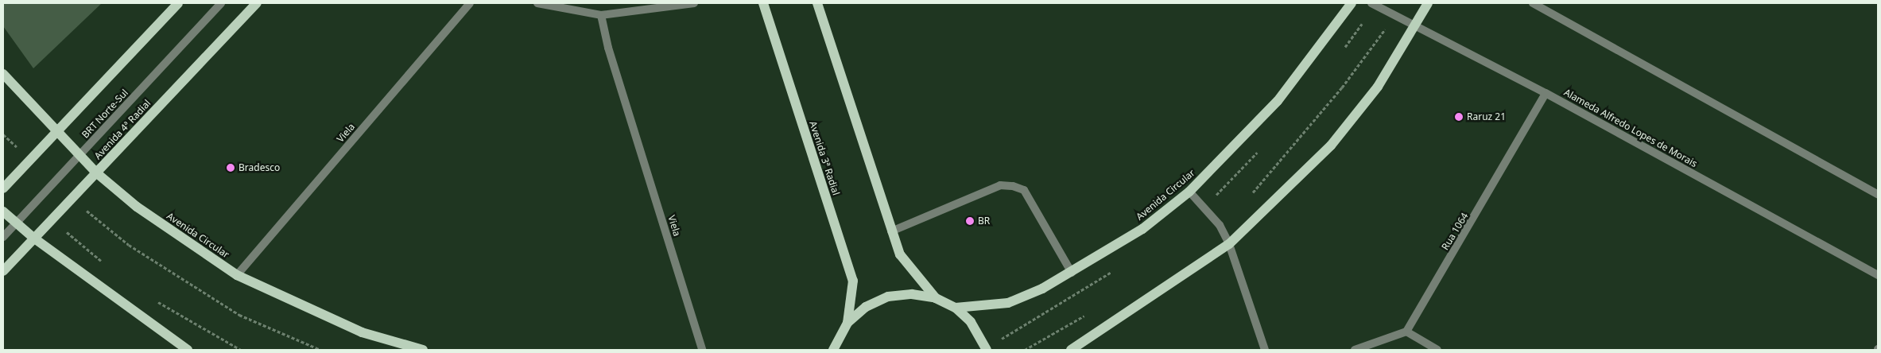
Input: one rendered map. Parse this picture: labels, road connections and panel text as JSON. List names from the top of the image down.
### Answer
{
  "streets": {
    "main road": ["Avenida 4ª Radial", "Avenida 3ª Radial", "Avenida Circular"],
    "street": [
      "BRT Norte-Sul",
      "Alameda Alfredo Lopes de Morais",
      "Viela",
      "Rua 1064"
    ]
  },
  "crossings": [
    ["BRT Norte-Sul", "Avenida Circular"],
    ["Alameda Alfredo Lopes de Morais", "Rua 1064"],
    ["Avenida 4ª Radial", "Avenida Circular"],
    ["Viela", "Avenida Circular"]
  ],
  "places": ["Raruz 21", "Bradesco", "BR"]
}
